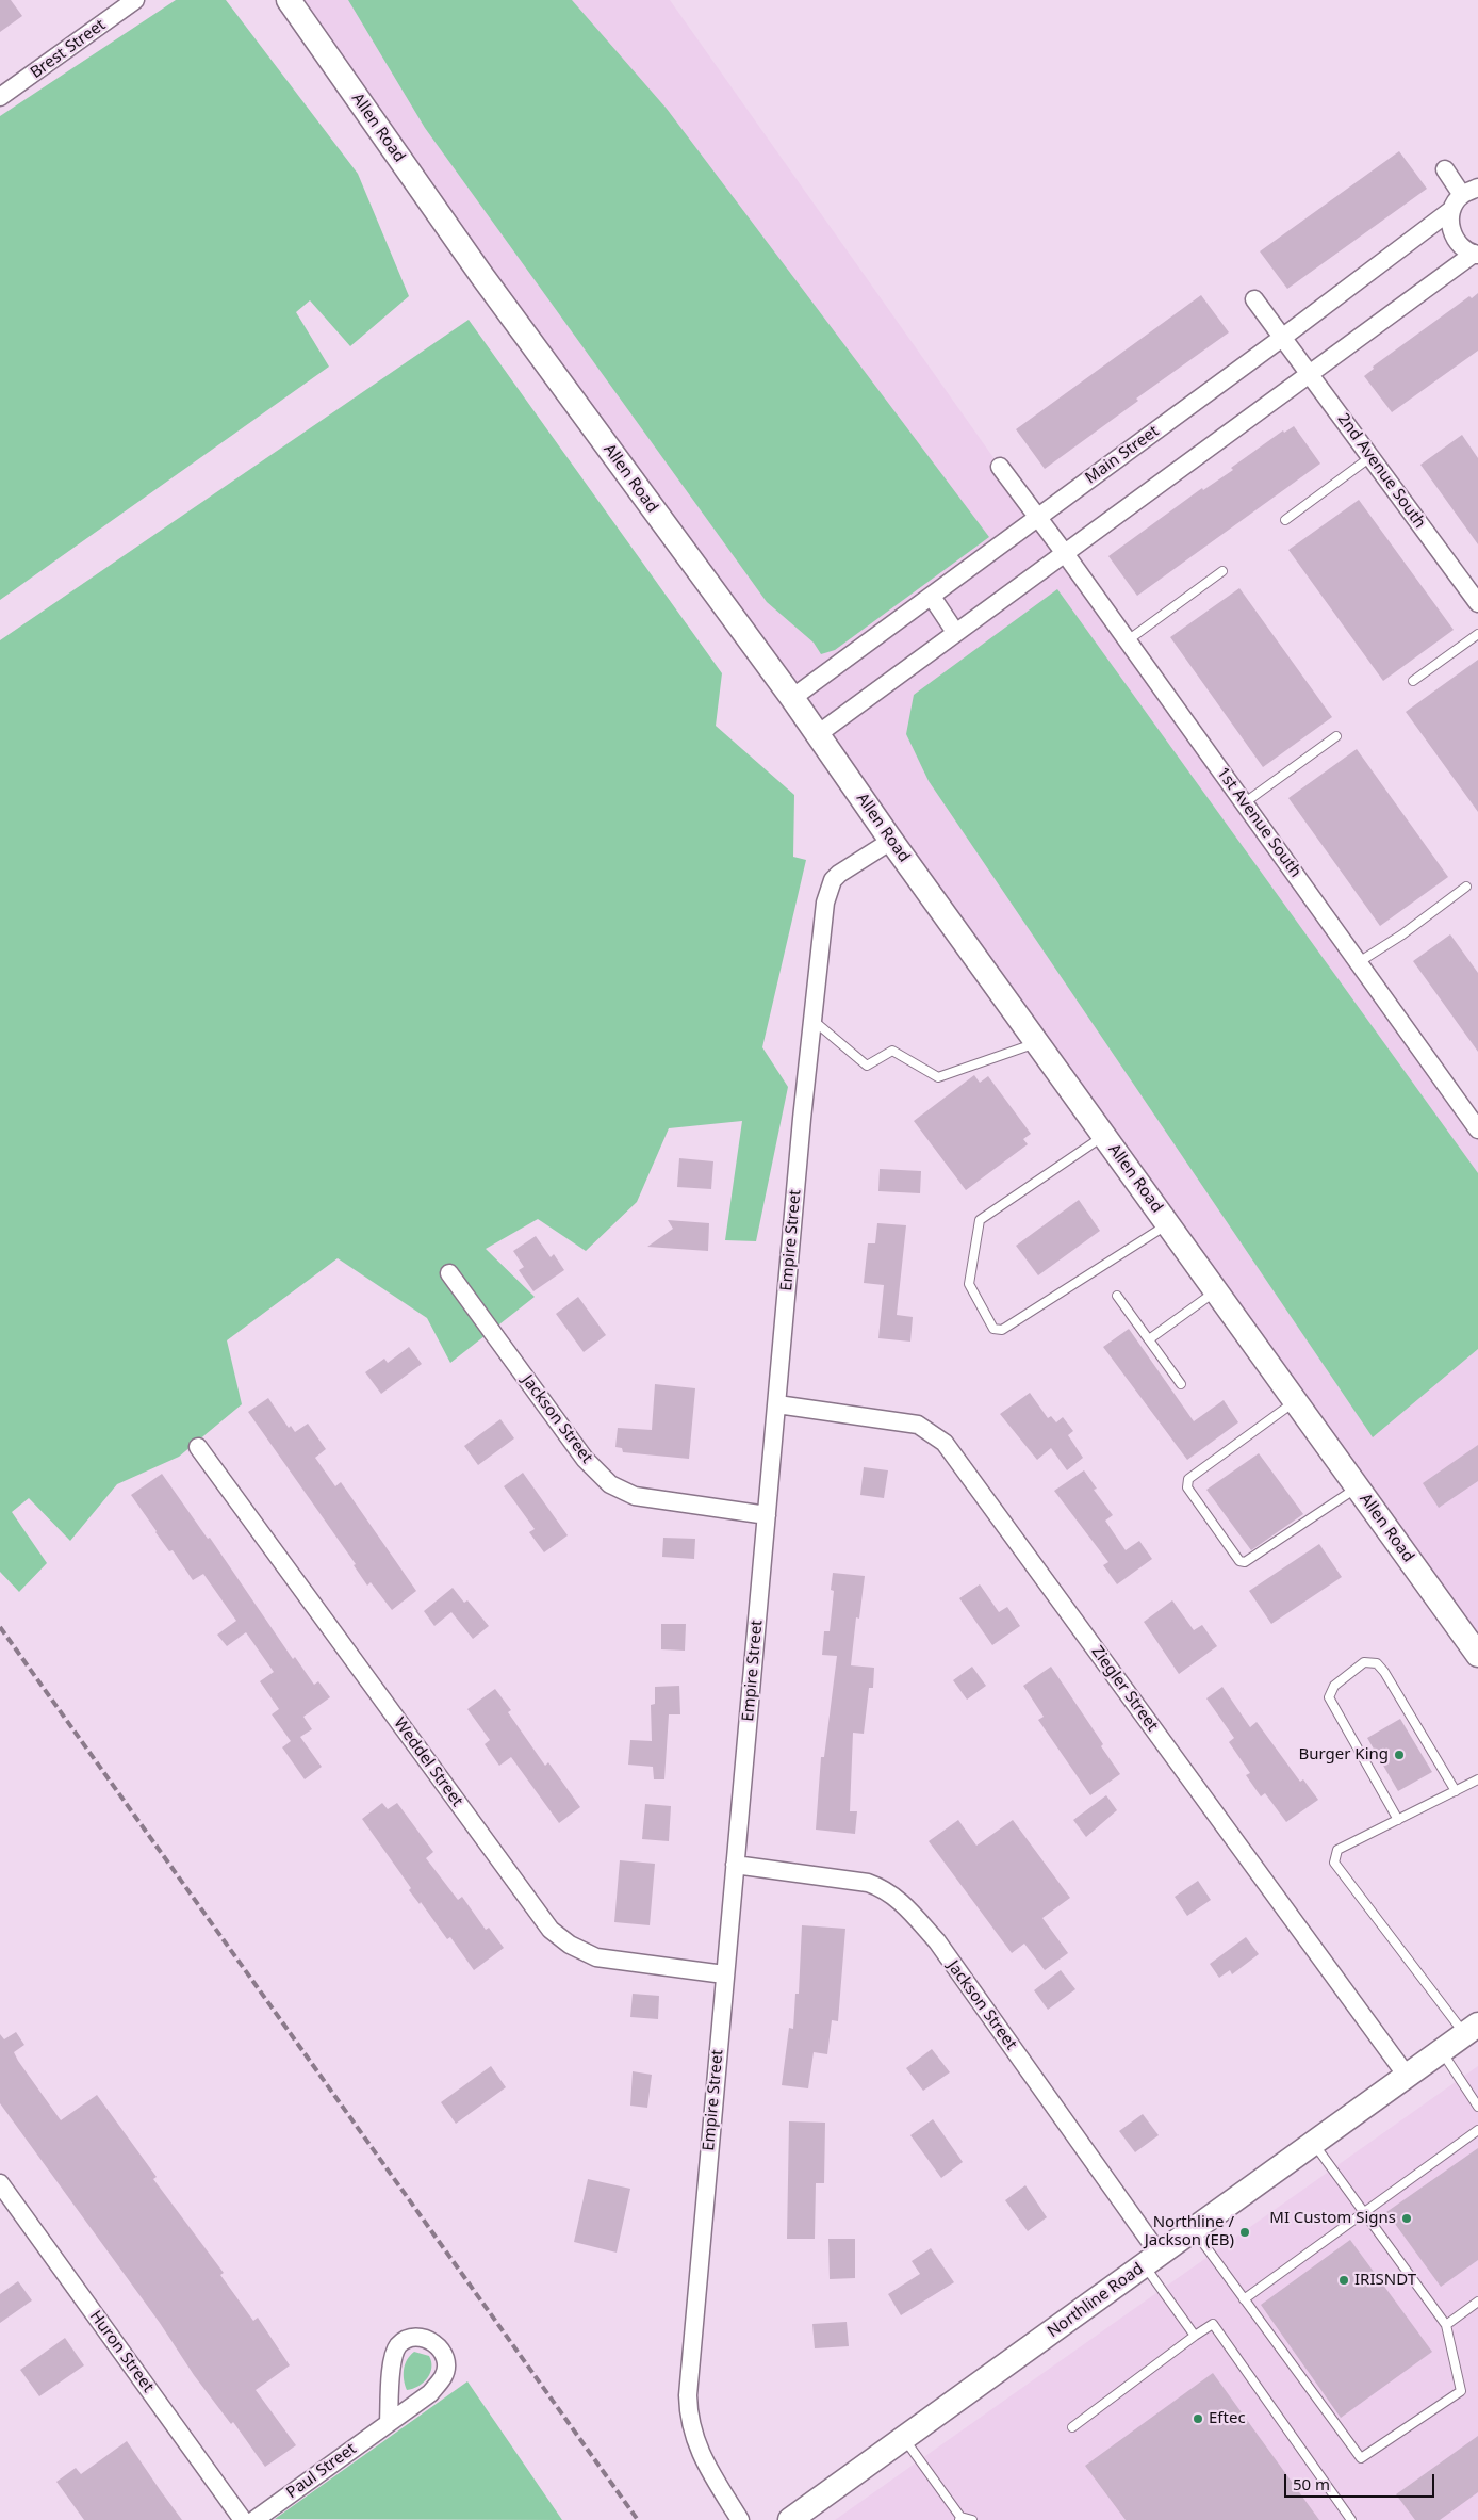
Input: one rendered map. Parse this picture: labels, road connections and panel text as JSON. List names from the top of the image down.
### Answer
{
  "streets": {
    "main road": ["Allen Road", "Northline Road"],
    "street": [
      "Brest Street",
      "Main Street",
      "2nd Avenue South",
      "1st Avenue South",
      "Empire Street",
      "Jackson Street",
      "Ziegler Street",
      "Weddel Street",
      "Huron Street",
      "Paul Street"
    ]
  },
  "crossings": [
    ["Allen Road", "Main Street"],
    ["Allen Road", "Empire Street"],
    ["Main Street", "2nd Avenue South"],
    ["Main Street", "1st Avenue South"],
    ["Empire Street", "Jackson Street"],
    ["Empire Street", "Ziegler Street"],
    ["Empire Street", "Weddel Street"],
    ["Jackson Street", "Northline Road"],
    ["Ziegler Street", "Northline Road"]
  ],
  "places": [
    "Burger King",
    "MI Custom Signs",
    "Northline / Jackson (EB)",
    "IRISNDT",
    "Eftec"
  ],
  "scale_bar": "50 m"
}
